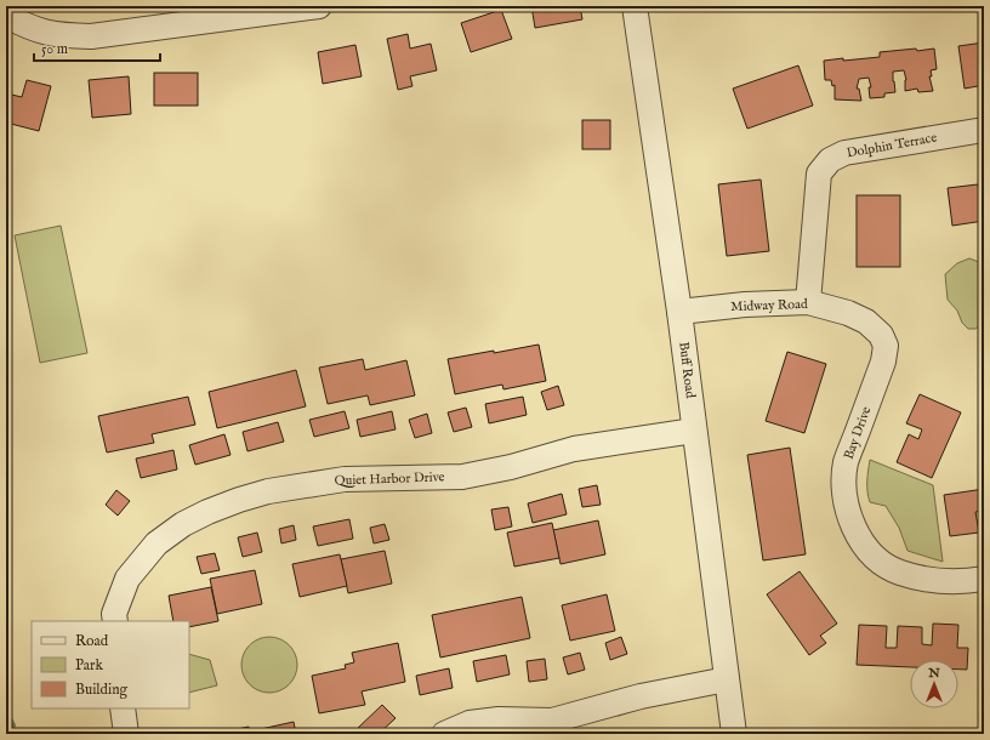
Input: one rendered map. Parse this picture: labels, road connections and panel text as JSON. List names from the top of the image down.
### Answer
{
  "streets": {
    "street": [
      "Dolphin Terrace",
      "Midway Road",
      "Buff Road",
      "Bay Drive",
      "Quiet Harbor Drive"
    ]
  },
  "crossings": [
    ["Dolphin Terrace", "Midway Road"],
    ["Midway Road", "Buff Road"],
    ["Midway Road", "Bay Drive"],
    ["Buff Road", "Quiet Harbor Drive"]
  ],
  "legend": ["Road", "Park", "Building"],
  "scale_bar": "50 m",
  "north": "top"
}
